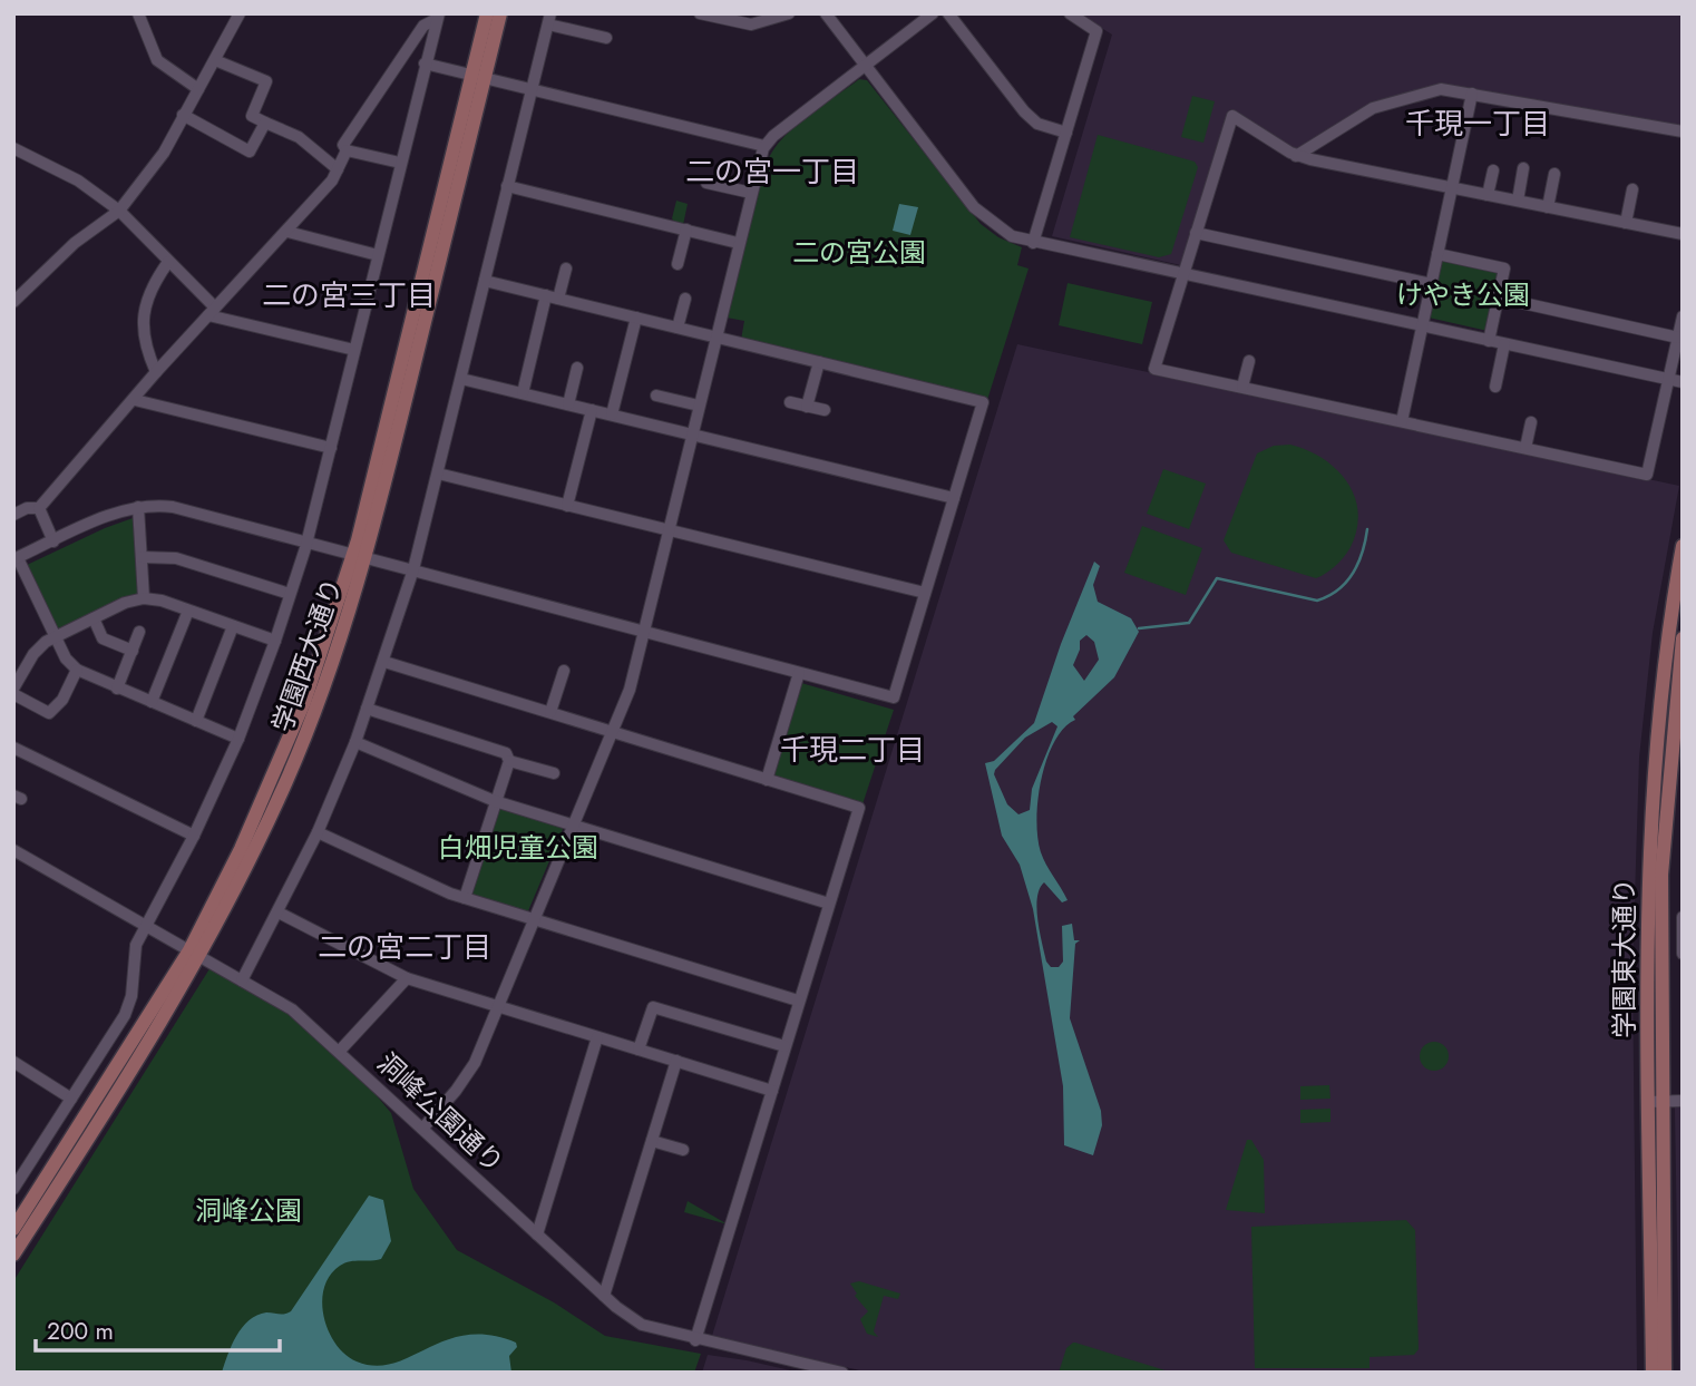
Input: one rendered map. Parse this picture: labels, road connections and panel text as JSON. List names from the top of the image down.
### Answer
{
  "streets": {
    "main road": ["学園西大通り", "学園東大通り"],
    "street": ["洞峰公園通り"]
  },
  "crossings": [
    ["学園西大通り", "洞峰公園通り"]
  ],
  "districts": [
    "千現一丁目",
    "二の宮一丁目",
    "二の宮三丁目",
    "千現二丁目",
    "二の宮二丁目"
  ],
  "parks": [
    "二の宮公園",
    "けやき公園",
    "白畑児童公園",
    "洞峰公園"
  ],
  "scale_bar": "200 m"
}
